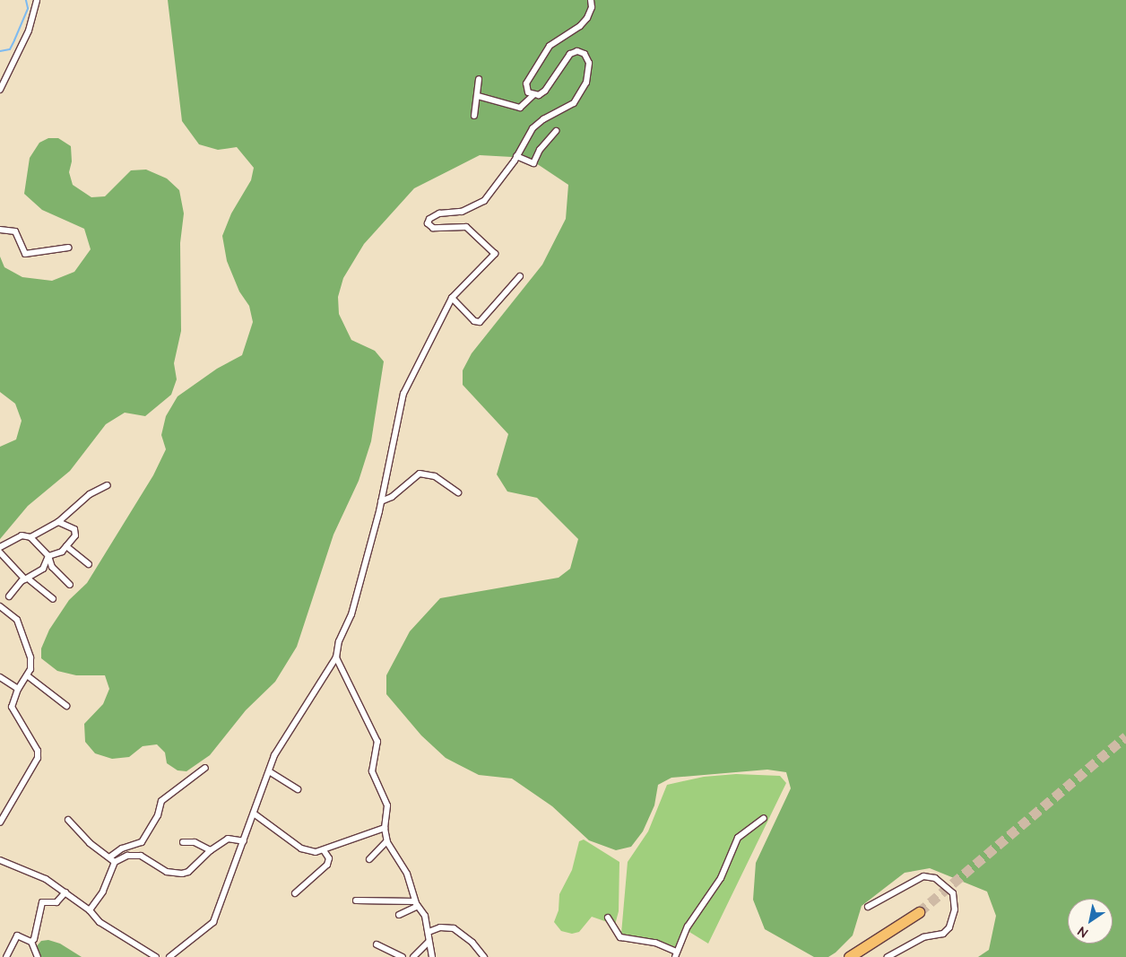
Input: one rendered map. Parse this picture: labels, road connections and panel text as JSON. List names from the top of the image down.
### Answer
{
  "north": "bottom left"
}
